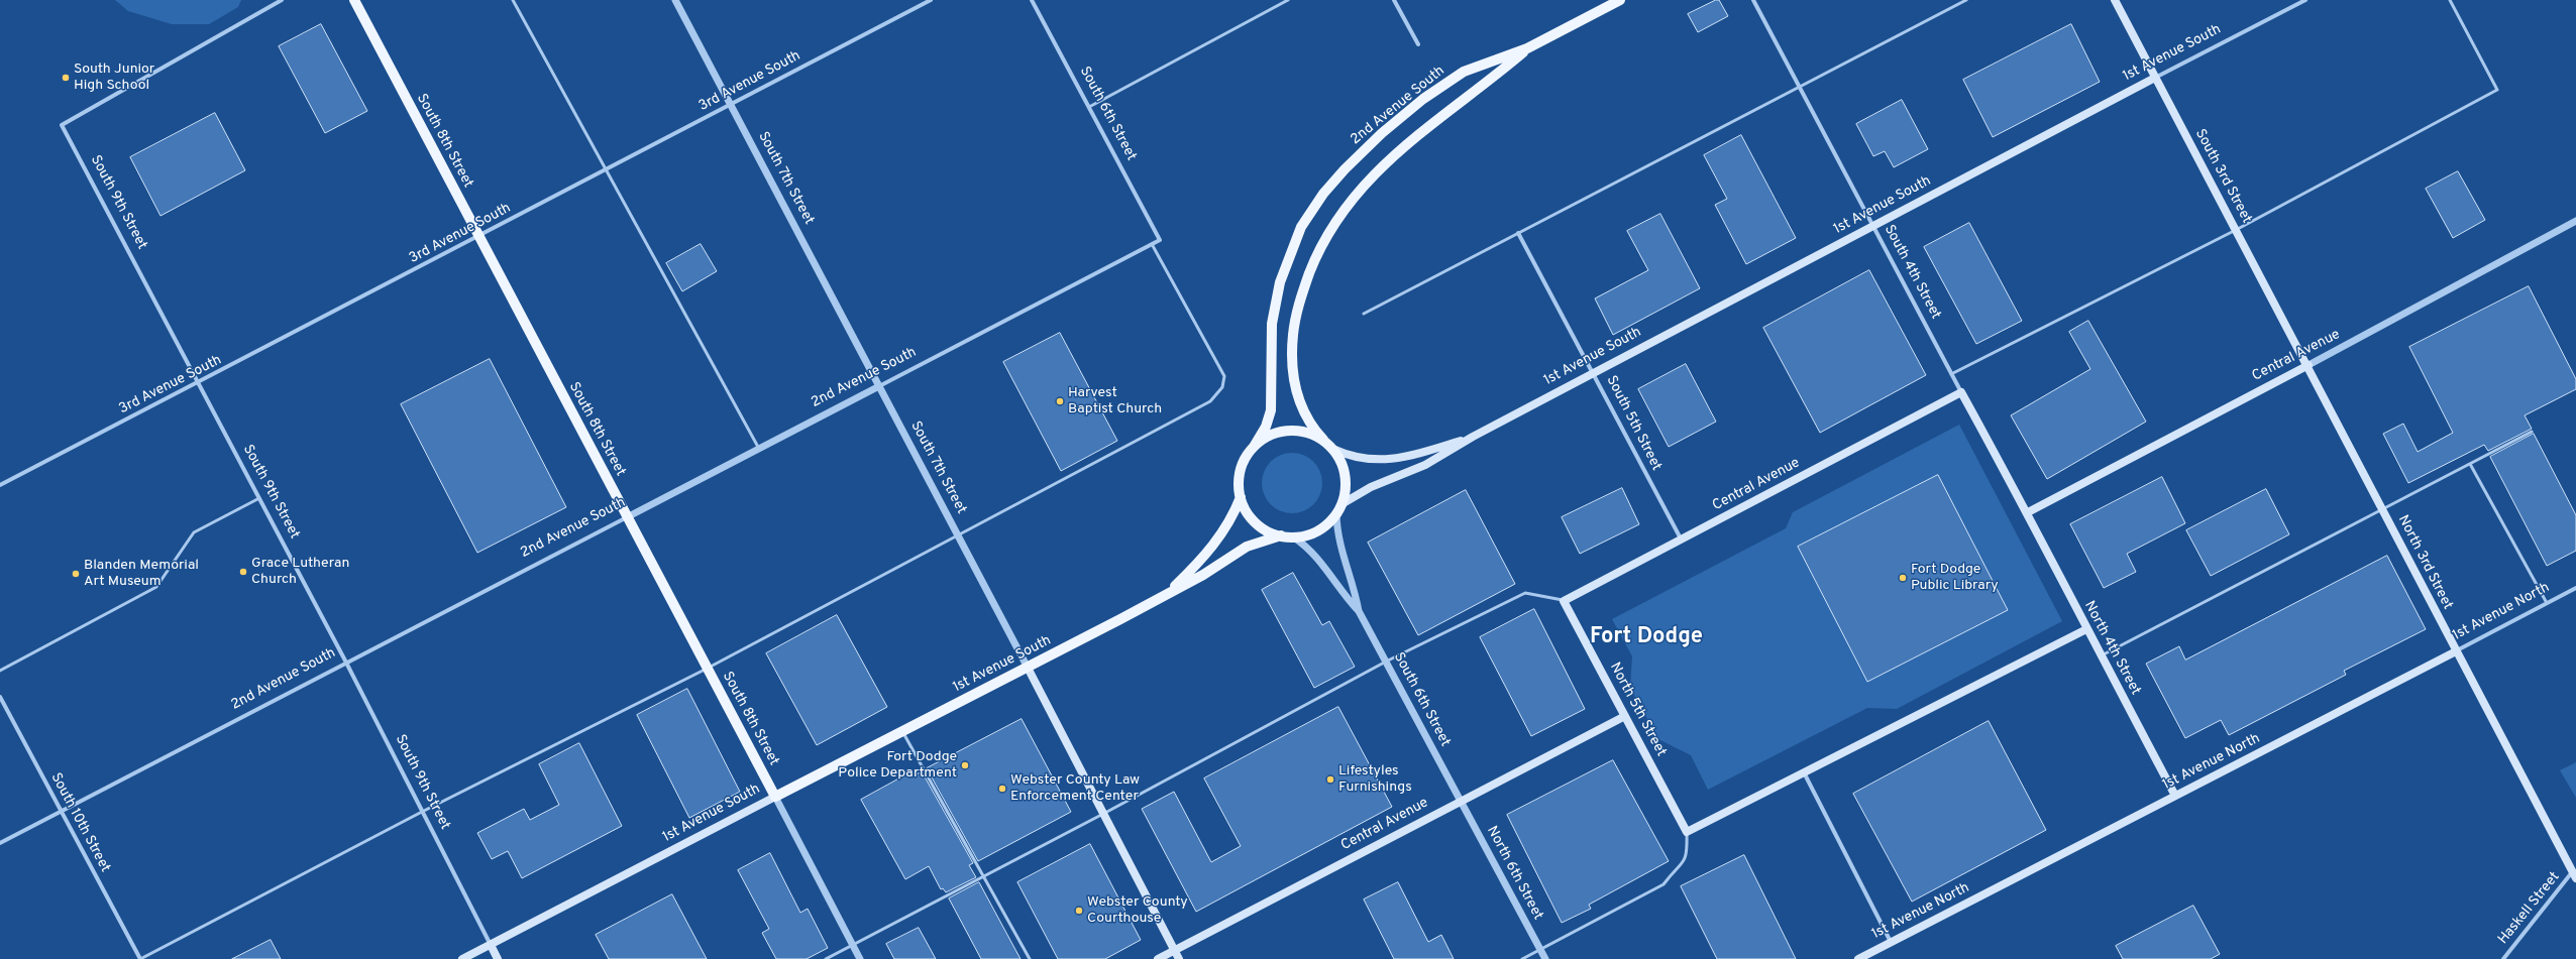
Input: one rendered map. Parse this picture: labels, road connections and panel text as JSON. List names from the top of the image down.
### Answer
{
  "streets": {
    "main road": [
      "1st Avenue South",
      "2nd Avenue South",
      "South 8th Street",
      "South 3rd Street",
      "South 7th Street",
      "South 9th Street",
      "South 4th Street",
      "Central Avenue",
      "North 3rd Street",
      "1st Avenue North",
      "North 4th Street",
      "North 5th Street"
    ],
    "street": [
      "3rd Avenue South",
      "South 6th Street",
      "South 5th Street",
      "South 10th Street",
      "North 6th Street",
      "Haskell Street"
    ]
  },
  "crossings": [
    ["1st Avenue South", "2nd Avenue South"],
    ["1st Avenue South", "South 6th Street"],
    ["1st Avenue South", "South 8th Street"],
    ["1st Avenue South", "South 3rd Street"],
    ["1st Avenue South", "South 7th Street"],
    ["1st Avenue South", "South 9th Street"],
    ["1st Avenue South", "South 4th Street"],
    ["1st Avenue South", "South 5th Street"],
    ["3rd Avenue South", "South 8th Street"],
    ["3rd Avenue South", "South 7th Street"],
    ["3rd Avenue South", "South 9th Street"],
    ["2nd Avenue South", "South 6th Street"],
    ["2nd Avenue South", "South 8th Street"],
    ["2nd Avenue South", "South 7th Street"],
    ["2nd Avenue South", "South 9th Street"],
    ["2nd Avenue South", "South 10th Street"],
    ["South 6th Street", "Central Avenue"],
    ["South 6th Street", "North 6th Street"],
    ["South 3rd Street", "Central Avenue"],
    ["South 3rd Street", "North 3rd Street"],
    ["South 7th Street", "Central Avenue"],
    ["South 4th Street", "Central Avenue"],
    ["South 4th Street", "North 4th Street"],
    ["Central Avenue", "South 5th Street"],
    ["Central Avenue", "North 3rd Street"],
    ["Central Avenue", "North 4th Street"],
    ["Central Avenue", "North 5th Street"],
    ["Central Avenue", "North 6th Street"],
    ["North 3rd Street", "1st Avenue North"],
    ["North 3rd Street", "Haskell Street"],
    ["1st Avenue North", "North 4th Street"]
  ],
  "districts": ["Fort Dodge"],
  "places": [
    "South Junior High School",
    "Harvest Baptist Church",
    "Grace Lutheran Church",
    "Blanden Memorial Art Museum",
    "Fort Dodge Public Library",
    "Fort Dodge Police Department",
    "Lifestyles Furnishings",
    "Webster County Law Enforcement Center",
    "Webster County Courthouse"
  ]
}
